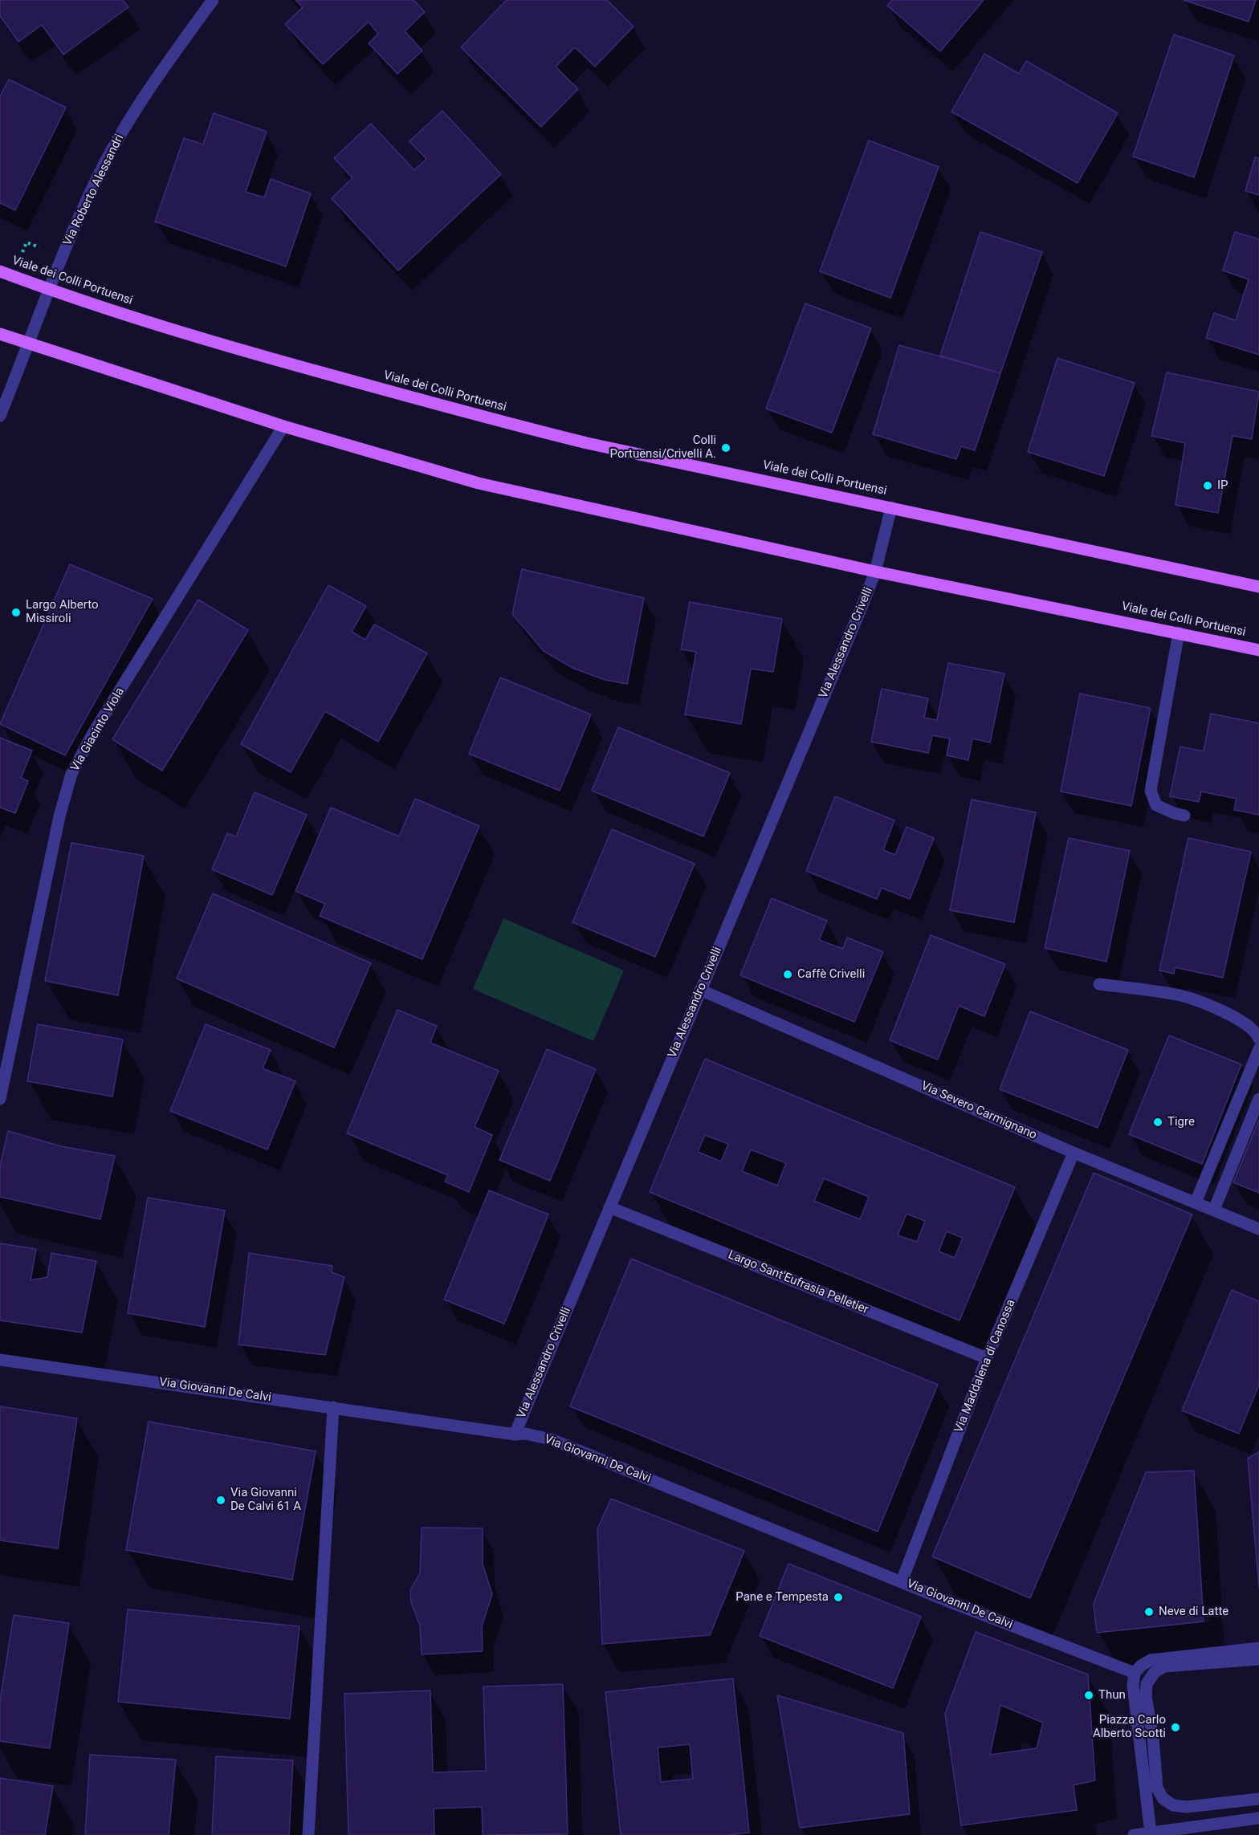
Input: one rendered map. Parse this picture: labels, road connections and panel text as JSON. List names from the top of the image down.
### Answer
{
  "streets": {
    "main road": ["Viale dei Colli Portuensi"],
    "street": [
      "Via Roberto Alessandri",
      "Via Alessandro Crivelli",
      "Via Giacinto Viola",
      "Via Severo Carmignano",
      "Largo Sant'Eufrasia Pelletier",
      "Via Maddalena di Canossa",
      "Via Giovanni De Calvi"
    ]
  },
  "crossings": [
    ["Via Roberto Alessandri", "Viale dei Colli Portuensi"],
    ["Viale dei Colli Portuensi", "Via Alessandro Crivelli"],
    ["Viale dei Colli Portuensi", "Via Giacinto Viola"],
    ["Via Alessandro Crivelli", "Via Severo Carmignano"],
    ["Via Alessandro Crivelli", "Largo Sant'Eufrasia Pelletier"],
    ["Via Alessandro Crivelli", "Via Giovanni De Calvi"],
    ["Via Severo Carmignano", "Via Maddalena di Canossa"],
    ["Largo Sant'Eufrasia Pelletier", "Via Maddalena di Canossa"],
    ["Via Maddalena di Canossa", "Via Giovanni De Calvi"]
  ],
  "places": [
    "Colli Portuensi/Crivelli A.",
    "IP",
    "Largo Alberto Missiroli",
    "Caffè Crivelli",
    "Tigre",
    "Via Giovanni De Calvi 61 A",
    "Pane e Tempesta",
    "Neve di Latte",
    "Thun",
    "Piazza Carlo Alberto Scotti"
  ]
}
